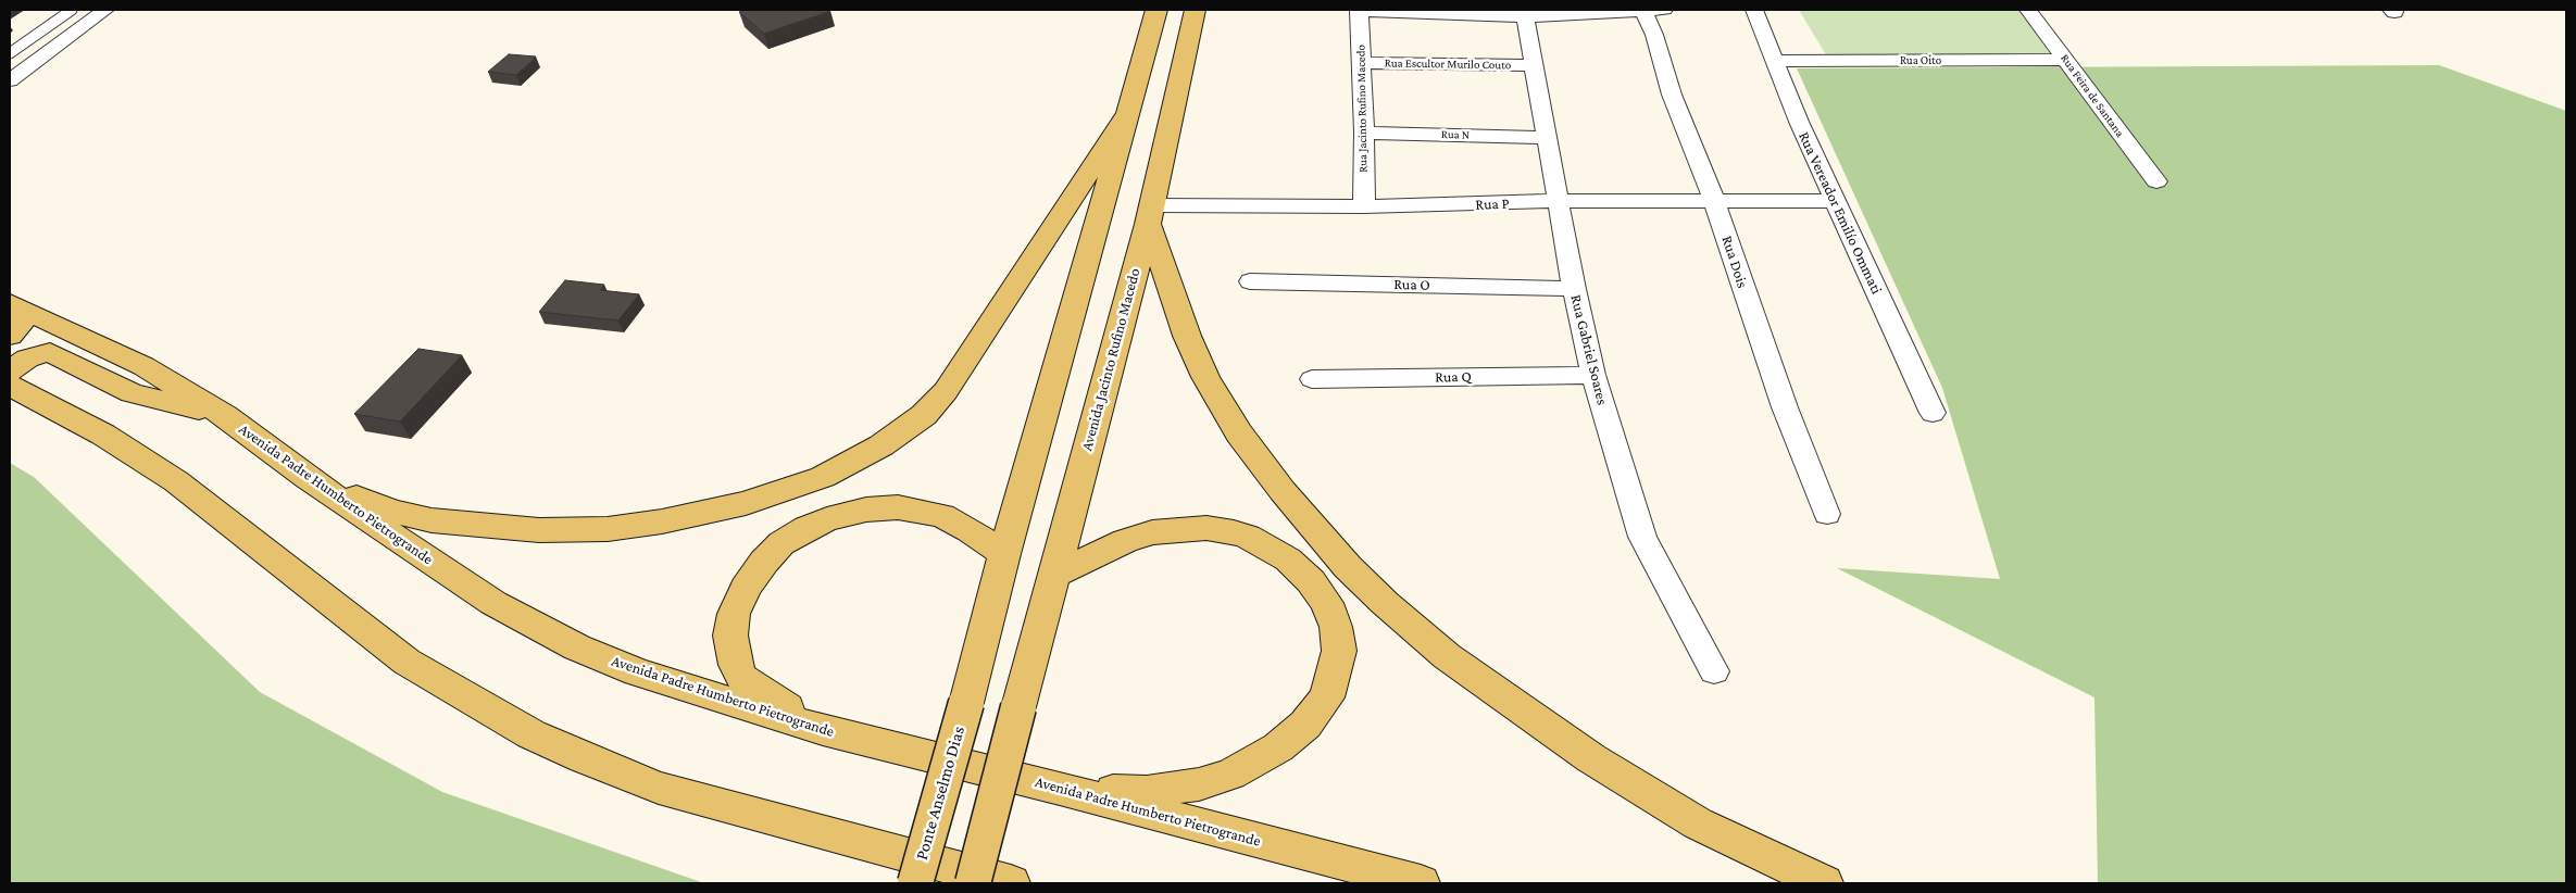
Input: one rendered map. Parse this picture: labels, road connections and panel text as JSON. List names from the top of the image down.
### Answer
{
  "streets": {
    "main road": ["Avenida Jacinto Rufino Macedo", "Avenida Padre Humberto Pietrogrande", "Ponte Anselmo Dias"],
    "street": [
      "Rua Oito",
      "Rua Escultor Murilo Couto",
      "Rua Feira de Santana",
      "Rua Jacinto Rufino Macedo",
      "Rua N",
      "Rua P",
      "Rua Vereador Emilío Ommati",
      "Rua Dois",
      "Rua O",
      "Rua Gabriel Soares",
      "Rua Q"
    ]
  },
  "crossings": [
    ["Rua Oito", "Rua Feira de Santana"],
    ["Rua Oito", "Rua Vereador Emilío Ommati"],
    ["Rua Escultor Murilo Couto", "Rua Jacinto Rufino Macedo"],
    ["Rua Escultor Murilo Couto", "Rua Gabriel Soares"],
    ["Rua Jacinto Rufino Macedo", "Rua N"],
    ["Rua Jacinto Rufino Macedo", "Rua P"],
    ["Rua Jacinto Rufino Macedo", "Rua Dois"],
    ["Rua Jacinto Rufino Macedo", "Rua Gabriel Soares"],
    ["Rua N", "Rua Gabriel Soares"],
    ["Rua P", "Rua Vereador Emilío Ommati"],
    ["Rua P", "Rua Dois"],
    ["Rua P", "Rua Gabriel Soares"],
    ["Rua P", "Avenida Jacinto Rufino Macedo"],
    ["Rua O", "Rua Gabriel Soares"],
    ["Rua Gabriel Soares", "Rua Q"]
  ]
}
